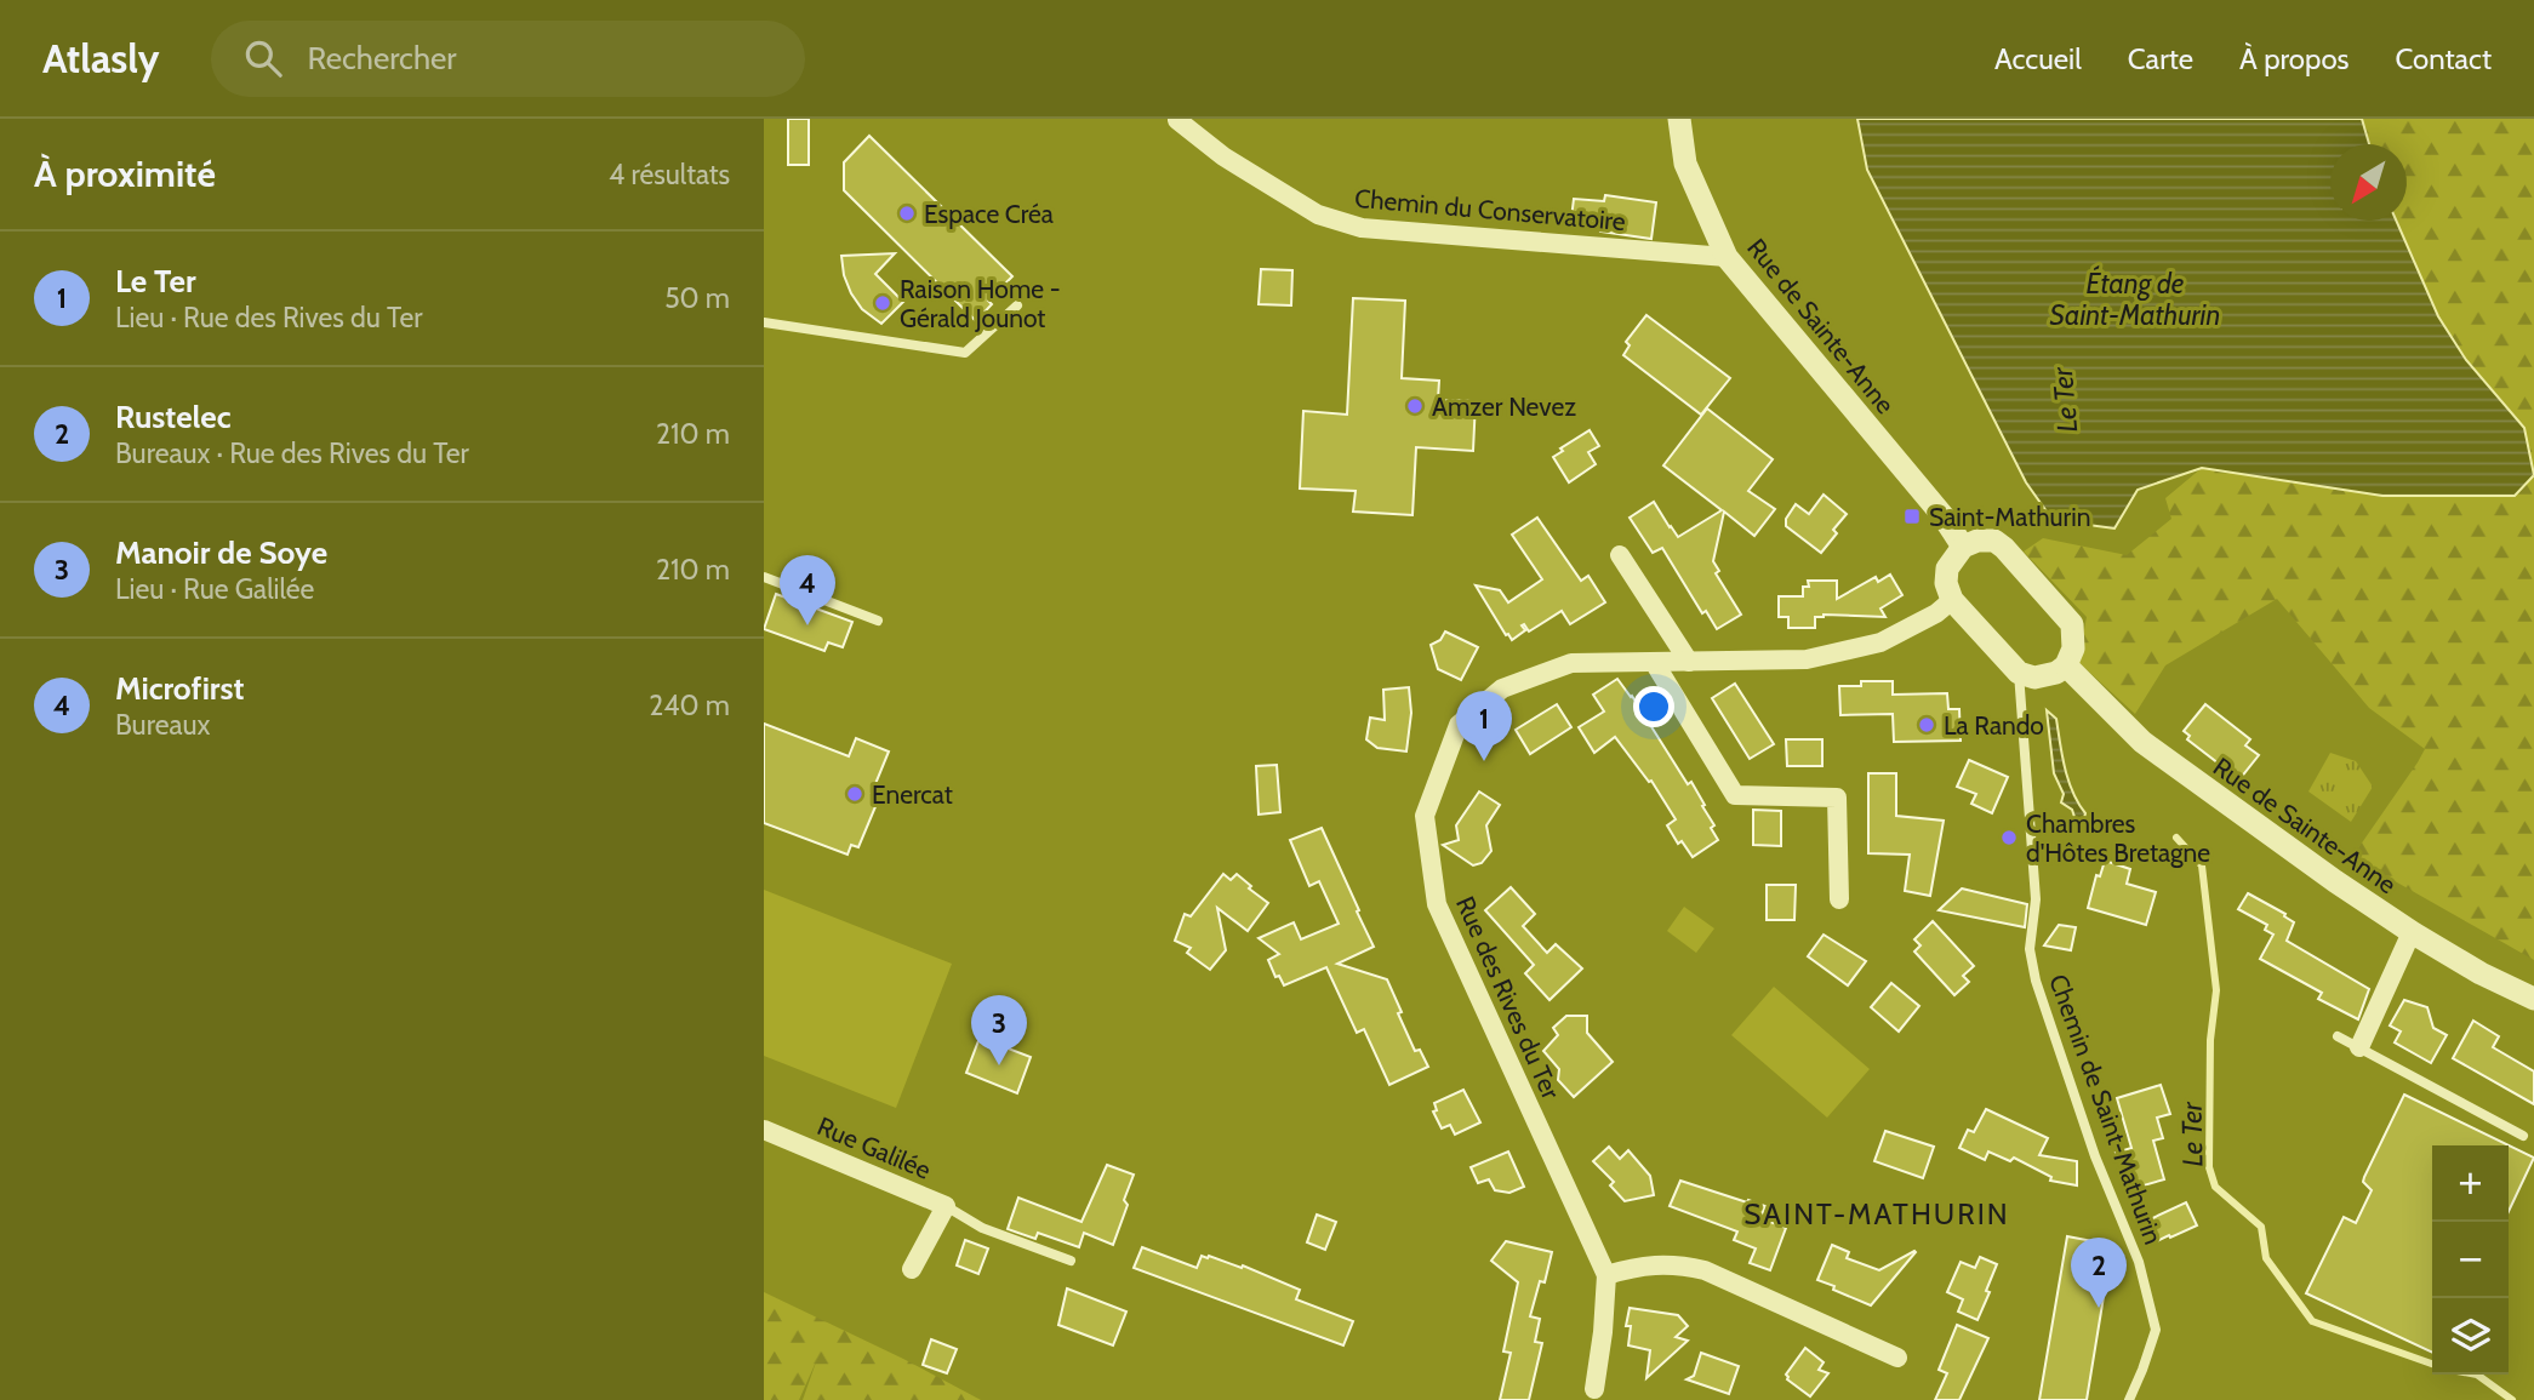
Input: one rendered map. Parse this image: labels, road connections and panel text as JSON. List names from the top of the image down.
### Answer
{
  "streets": {
    "street": [
      "Chemin du Conservatoire",
      "Rue de Sainte-Anne",
      "Rue des Rives du Ter",
      "Rue Galilée"
    ],
    "lane": ["Chemin de Saint-Mathurin"]
  },
  "crossings": [
    ["Chemin du Conservatoire", "Rue de Sainte-Anne"]
  ],
  "districts": ["SAINT-MATHURIN"],
  "water": ["Étang de Saint-Mathurin", "Le Ter"],
  "places": {
    "other": [
      "Espace Créa",
      "Raison Home - Gérald Jounot",
      "Amzer Nevez",
      "La Rando",
      "Enercat",
      "Chambres d'Hôtes Bretagne"
    ],
    "transit": ["Saint-Mathurin"]
  },
  "north": "bottom left",
  "page": {
    "header": "Atlasly",
    "search": "Rechercher",
    "nav": [
      "Accueil",
      "Carte",
      "À propos",
      "Contact"
    ],
    "heading": ["À proximité", "4 résultats"],
    "list": [
      {
        "mark": "1",
        "name": "Le Ter",
        "note": "Lieu · Rue des Rives du Ter",
        "value": "50 m"
      },
      {
        "mark": "2",
        "name": "Rustelec",
        "note": "Bureaux · Rue des Rives du Ter",
        "value": "210 m"
      },
      {
        "mark": "3",
        "name": "Manoir de Soye",
        "note": "Lieu · Rue Galilée",
        "value": "210 m"
      },
      {
        "mark": "4",
        "name": "Microfirst",
        "note": "Bureaux",
        "value": "240 m"
      }
    ],
    "pins": [
      "4",
      "1",
      "3",
      "2"
    ],
    "map_buttons": ["+", "−"]
  }
}
